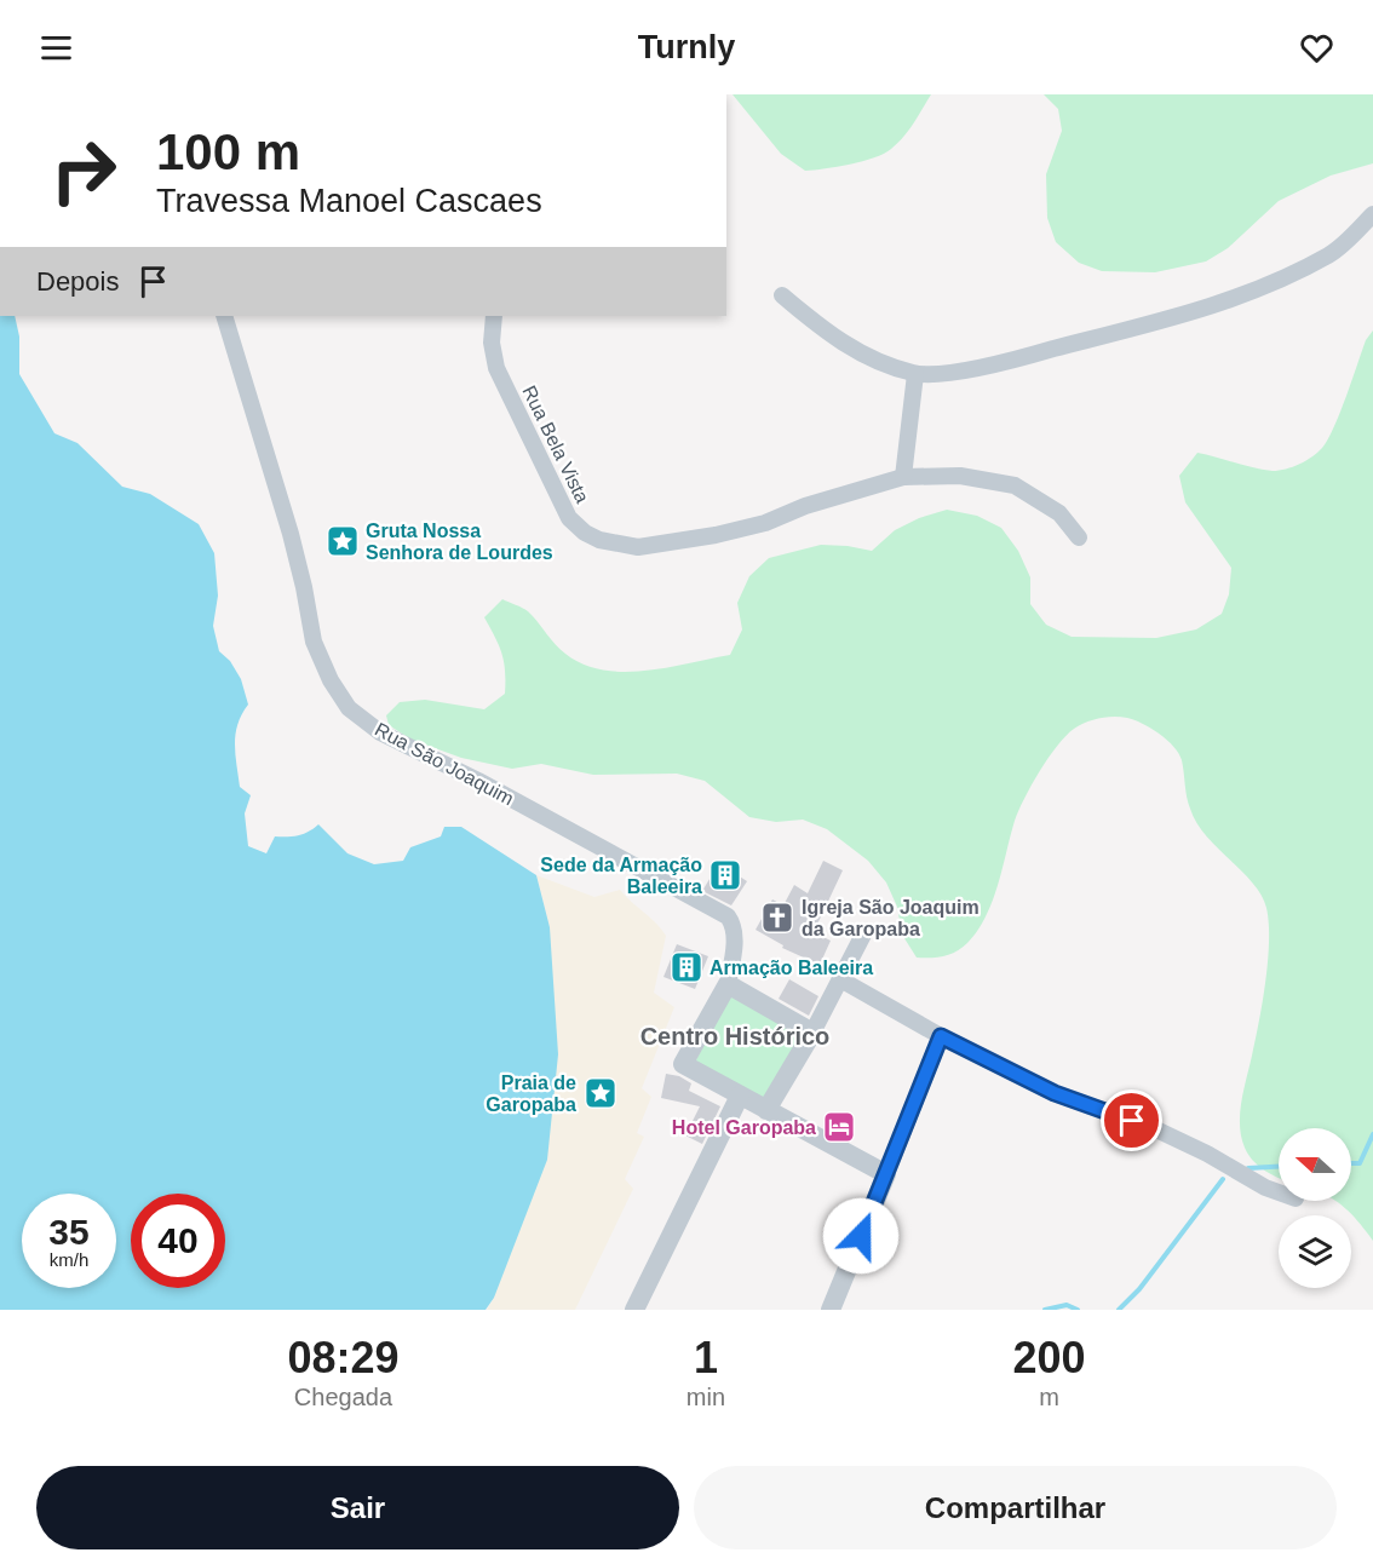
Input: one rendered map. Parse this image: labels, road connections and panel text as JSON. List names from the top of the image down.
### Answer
{
  "streets": {
    "street": ["Rua Bela Vista", "Rua São Joaquim"]
  },
  "districts": ["Centro Histórico"],
  "places": {
    "place": ["Gruta Nossa Senhora de Lourdes", "Praia de Garopaba"],
    "building": ["Sede da Armação Baleeira", "Armação Baleeira"],
    "church": ["Igreja São Joaquim da Garopaba"],
    "hotel": ["Hotel Garopaba"]
  },
  "north": "left",
  "page": {
    "header": "Turnly",
    "turn": ["100 m", "Travessa Manoel Cascaes"],
    "then": "Depois",
    "speed": "35 km/h",
    "limit": "40",
    "eta": [
      "08:29",
      "Chegada",
      "1",
      "min",
      "200",
      "m"
    ],
    "buttons": ["Sair", "Compartilhar"]
  }
}
